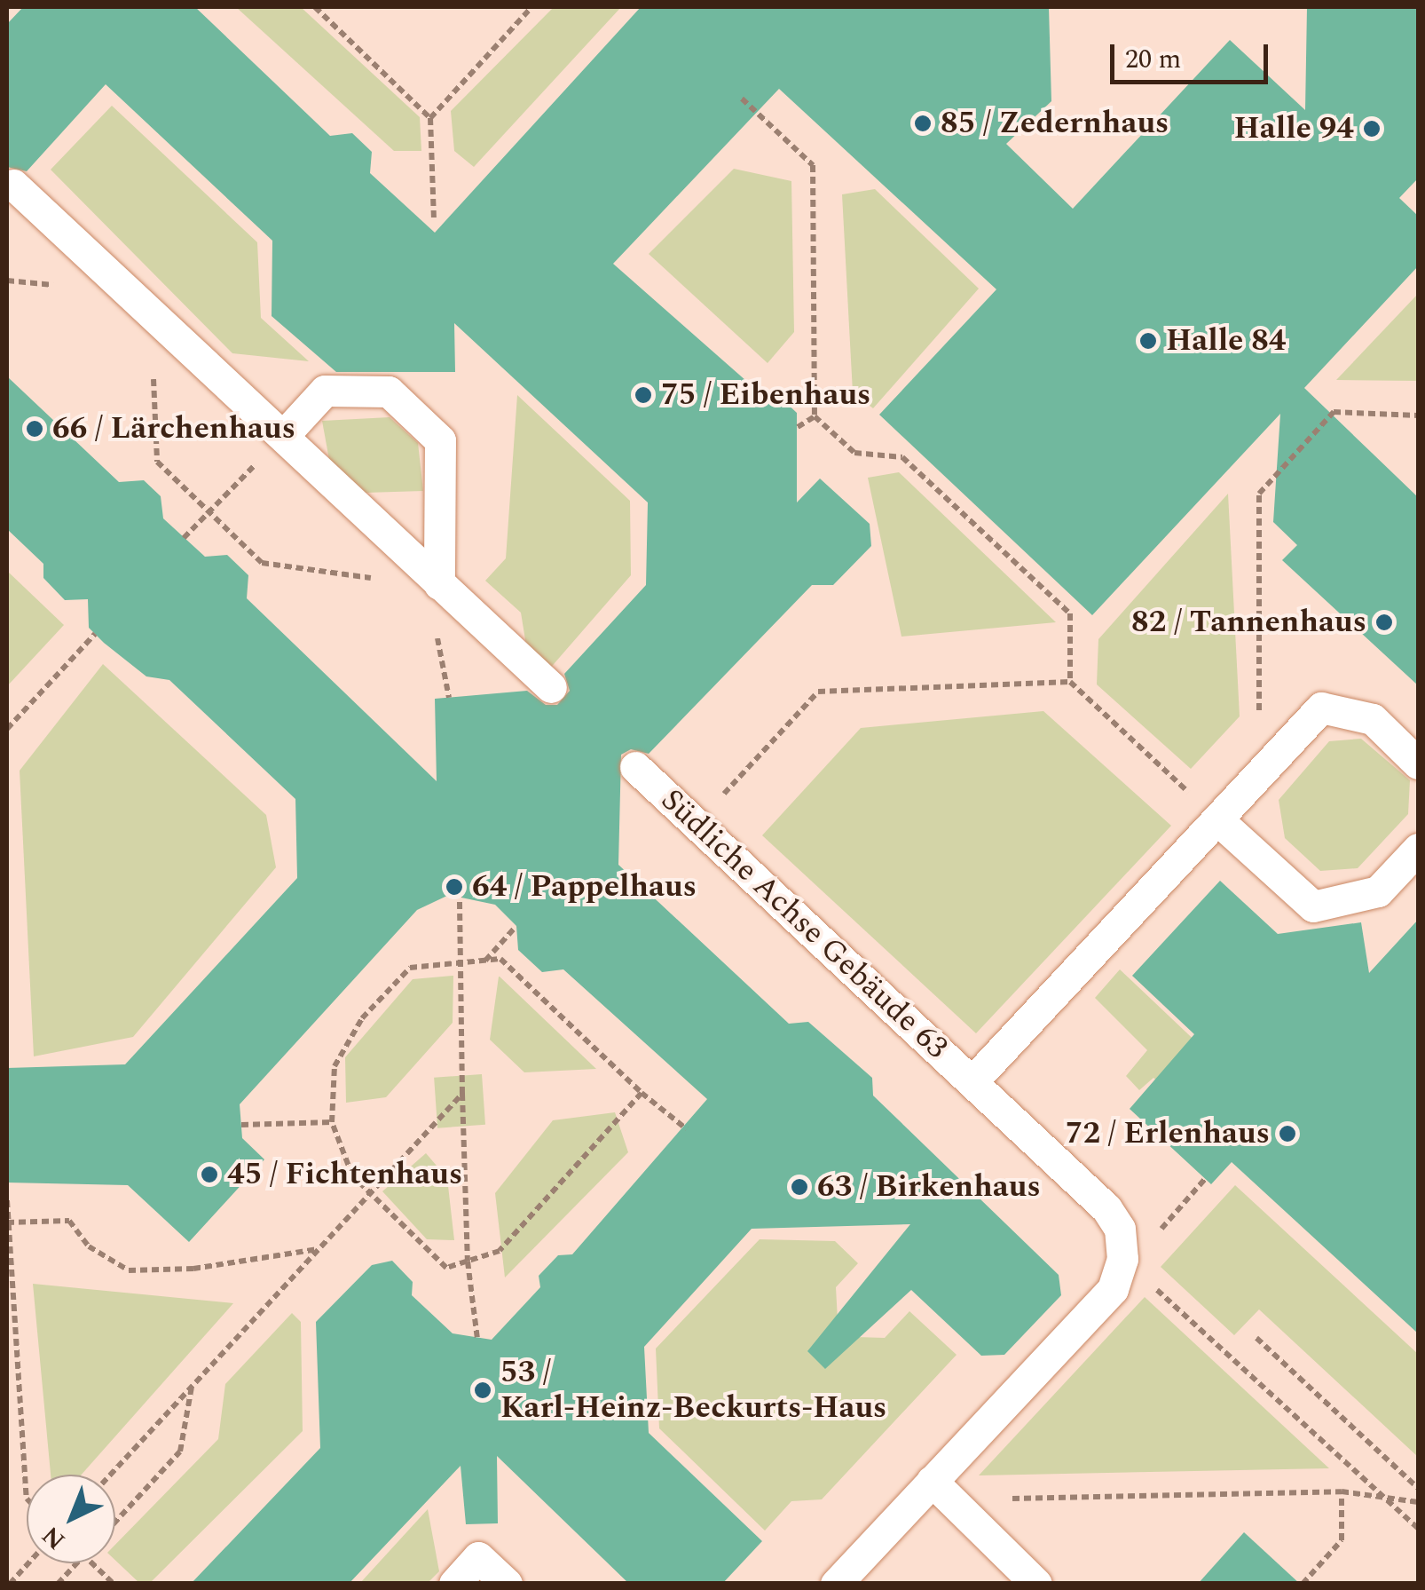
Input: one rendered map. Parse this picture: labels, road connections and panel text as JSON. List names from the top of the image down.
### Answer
{
  "streets": {
    "lane": ["Südliche Achse Gebäude 63"]
  },
  "places": [
    "85 / Zedernhaus",
    "Halle 94",
    "Halle 84",
    "75 / Eibenhaus",
    "66 / Lärchenhaus",
    "82 / Tannenhaus",
    "64 / Pappelhaus",
    "72 / Erlenhaus",
    "45 / Fichtenhaus",
    "63 / Birkenhaus",
    "53 / Karl-Heinz-Beckurts-Haus"
  ],
  "scale_bar": "20 m",
  "north": "bottom left"
}
